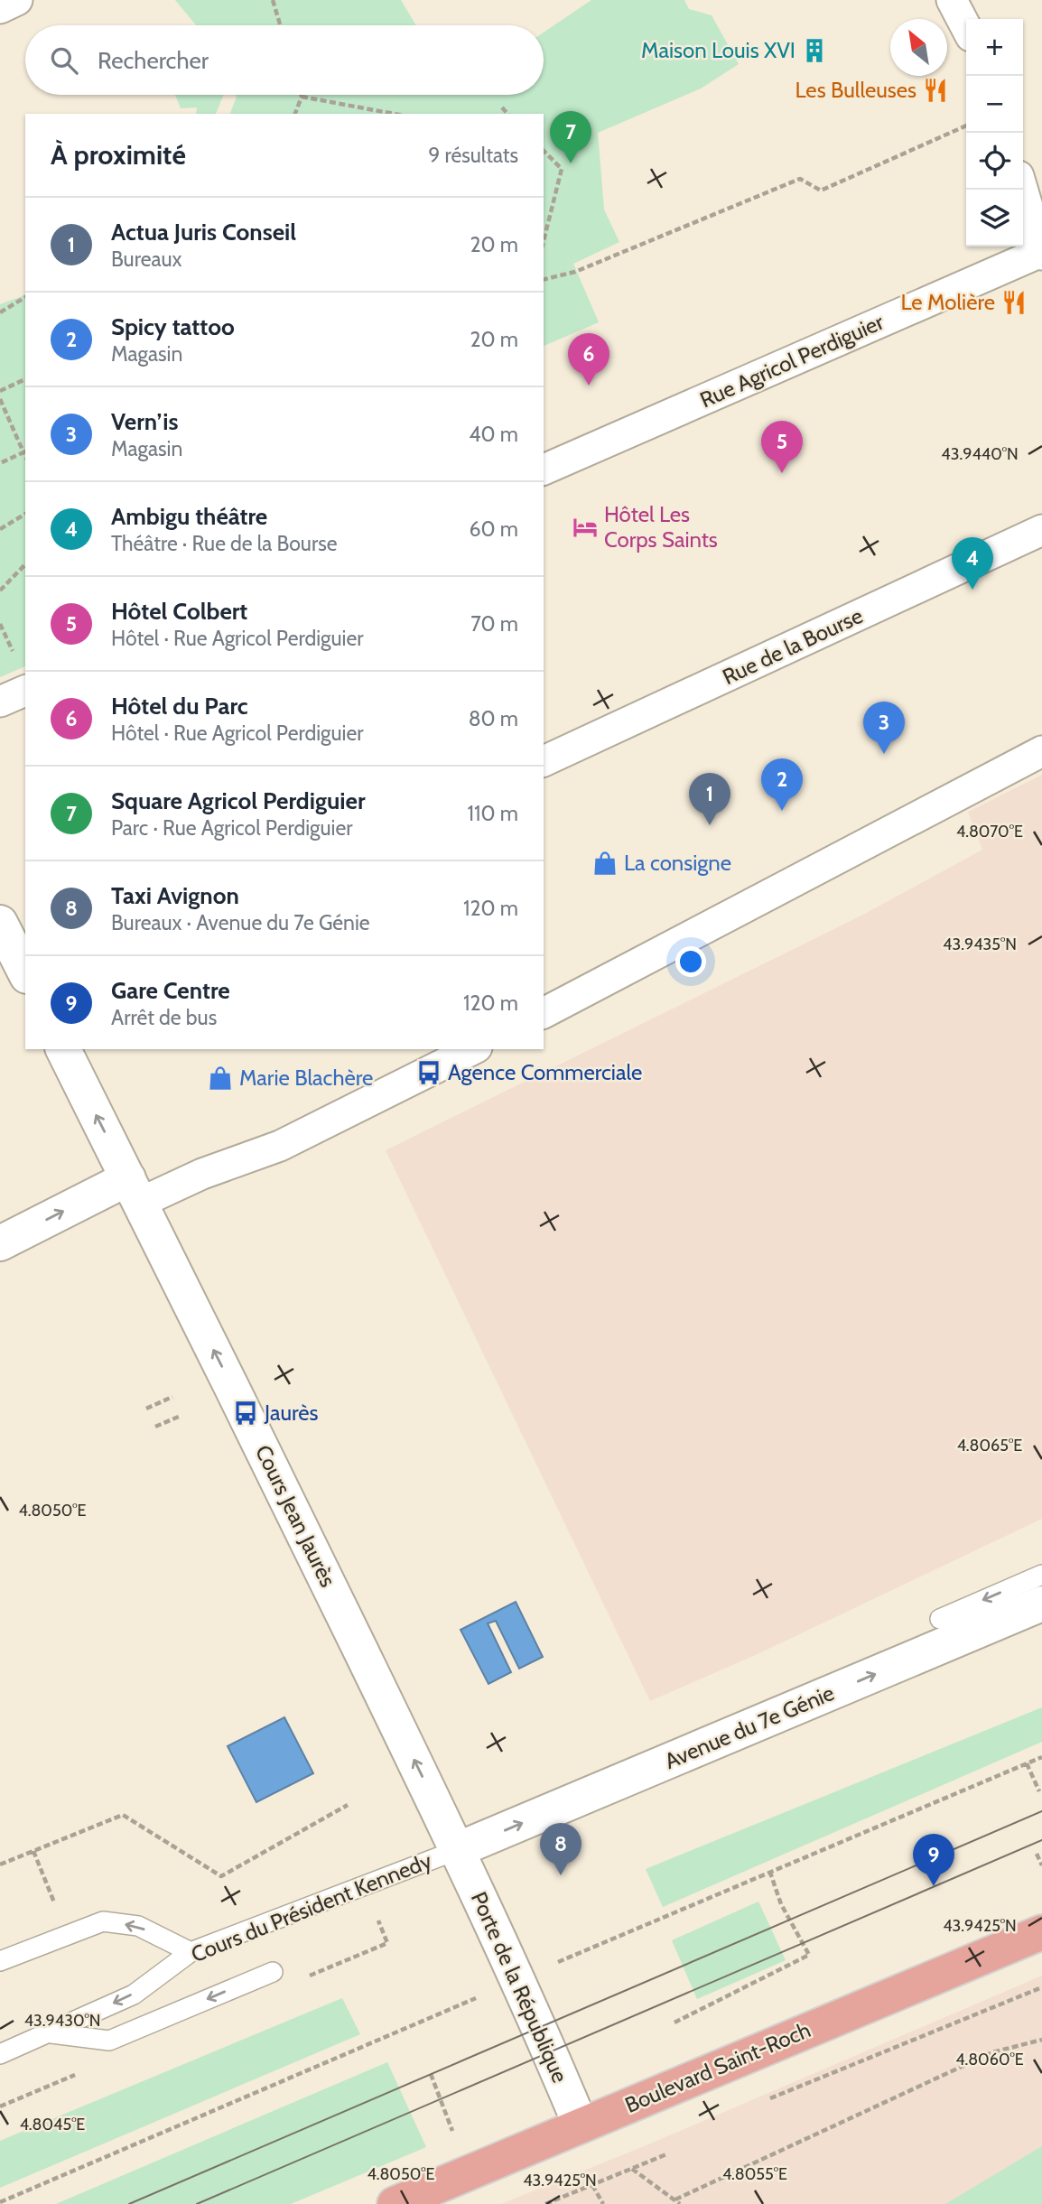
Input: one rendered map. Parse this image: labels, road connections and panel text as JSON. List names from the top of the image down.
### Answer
{
  "streets": {
    "main road": ["Boulevard Saint-Roch"],
    "street": [
      "Rue Agricol Perdiguier",
      "Rue de la Bourse",
      "Cours Jean Jaurès",
      "Avenue du 7e Génie",
      "Porte de la République"
    ],
    "lane": ["Cours du Président Kennedy"]
  },
  "crossings": [
    ["Cours Jean Jaurès", "Avenue du 7e Génie"],
    ["Cours Jean Jaurès", "Cours du Président Kennedy"],
    ["Cours Jean Jaurès", "Porte de la République"],
    ["Avenue du 7e Génie", "Cours du Président Kennedy"],
    ["Avenue du 7e Génie", "Porte de la République"],
    ["Cours du Président Kennedy", "Porte de la République"],
    ["Porte de la République", "Boulevard Saint-Roch"]
  ],
  "one_way": ["Cours Jean Jaurès", "Avenue du 7e Génie"],
  "places": {
    "building": ["Maison Louis XVI"],
    "restaurant": ["Les Bulleuses", "Le Molière"],
    "hotel": ["Hôtel Les Corps Saints"],
    "shop": ["La consigne", "Marie Blachère"],
    "bus stop": ["Agence Commerciale", "Jaurès"]
  },
  "north": "top left",
  "page": {
    "map_buttons": ["+", "−"],
    "search": "Rechercher",
    "pins": [
      "7",
      "6",
      "5",
      "4",
      "3",
      "2",
      "1",
      "8",
      "9"
    ],
    "heading": ["À proximité", "9 résultats"],
    "list": [
      {
        "mark": "1",
        "name": "Actua Juris Conseil",
        "note": "Bureaux",
        "value": "20 m"
      },
      {
        "mark": "2",
        "name": "Spicy tattoo",
        "note": "Magasin",
        "value": "20 m"
      },
      {
        "mark": "3",
        "name": "Vern’is",
        "note": "Magasin",
        "value": "40 m"
      },
      {
        "mark": "4",
        "name": "Ambigu théâtre",
        "note": "Théâtre · Rue de la Bourse",
        "value": "60 m"
      },
      {
        "mark": "5",
        "name": "Hôtel Colbert",
        "note": "Hôtel · Rue Agricol Perdiguier",
        "value": "70 m"
      },
      {
        "mark": "6",
        "name": "Hôtel du Parc",
        "note": "Hôtel · Rue Agricol Perdiguier",
        "value": "80 m"
      },
      {
        "mark": "7",
        "name": "Square Agricol Perdiguier",
        "note": "Parc · Rue Agricol Perdiguier",
        "value": "110 m"
      },
      {
        "mark": "8",
        "name": "Taxi Avignon",
        "note": "Bureaux · Avenue du 7e Génie",
        "value": "120 m"
      },
      {
        "mark": "9",
        "name": "Gare Centre",
        "note": "Arrêt de bus",
        "value": "120 m"
      }
    ]
  },
  "coordinates": [
    "43.9440°N",
    "4.8070°E",
    "43.9435°N",
    "4.8065°E",
    "4.8050°E",
    "43.9425°N",
    "43.9430°N",
    "4.8060°E",
    "4.8045°E",
    "4.8055°E"
  ]
}
